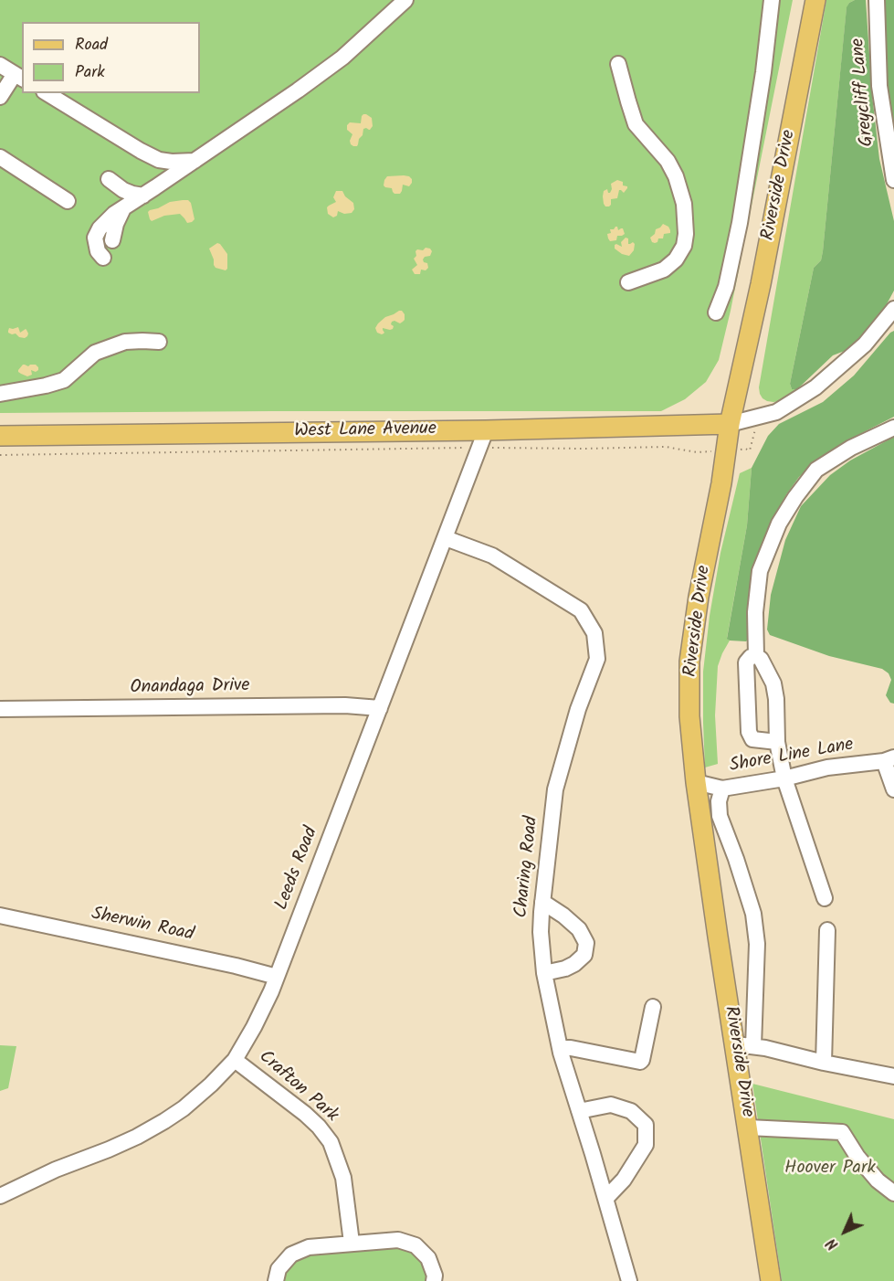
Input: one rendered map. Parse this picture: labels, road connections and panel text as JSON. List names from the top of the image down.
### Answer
{
  "streets": {
    "main road": ["Riverside Drive", "West Lane Avenue"],
    "street": [
      "Greycliff Lane",
      "Onandaga Drive",
      "Shore Line Lane",
      "Charing Road",
      "Leeds Road",
      "Sherwin Road",
      "Crafton Park"
    ]
  },
  "crossings": [
    ["Riverside Drive", "West Lane Avenue"],
    ["Riverside Drive", "Shore Line Lane"],
    ["West Lane Avenue", "Leeds Road"],
    ["Onandaga Drive", "Leeds Road"],
    ["Charing Road", "Leeds Road"],
    ["Leeds Road", "Sherwin Road"],
    ["Leeds Road", "Crafton Park"]
  ],
  "parks": ["Hoover Park"],
  "legend": ["Road", "Park"],
  "north": "bottom left"
}
